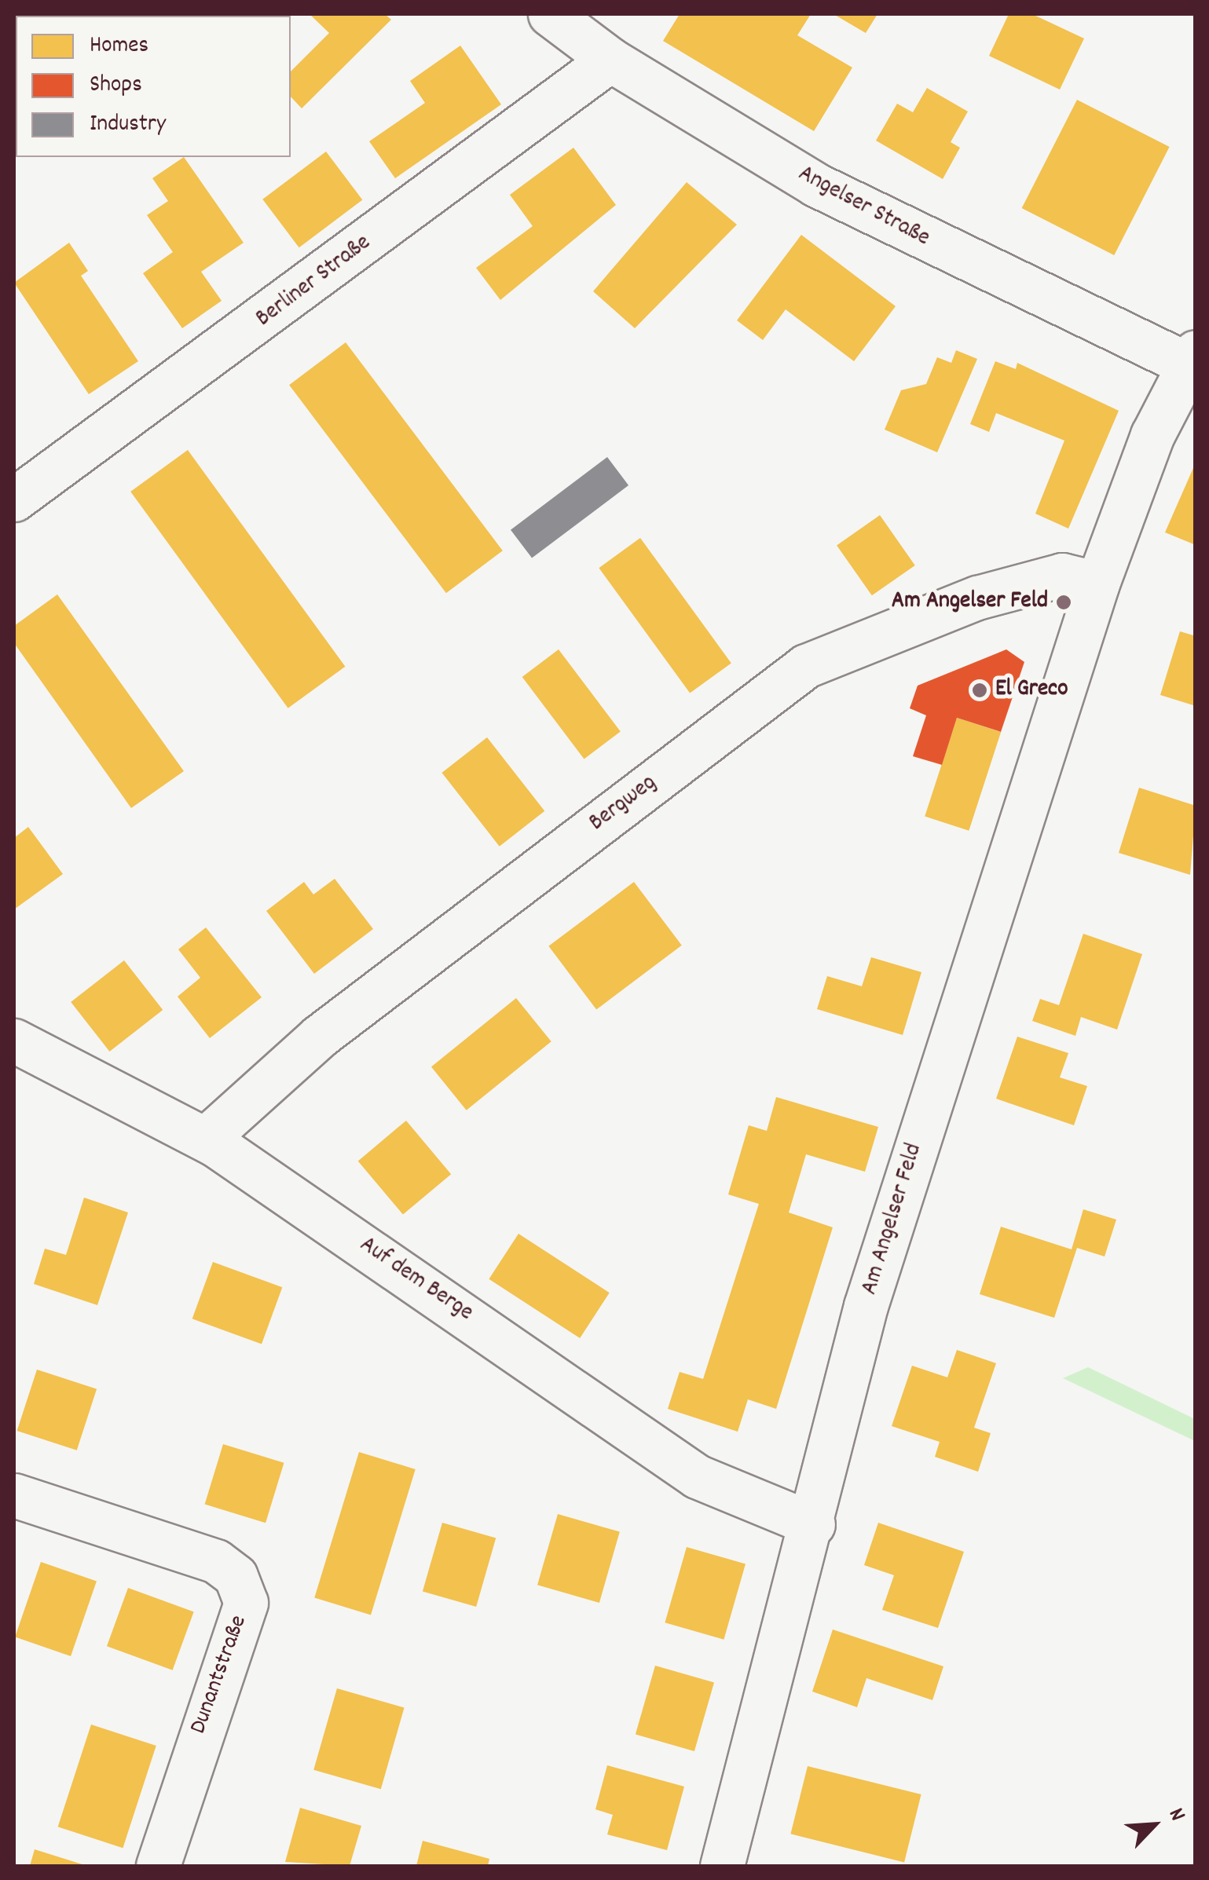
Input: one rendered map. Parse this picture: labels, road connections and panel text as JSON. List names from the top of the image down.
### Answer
{
  "streets": {
    "street": [
      "Angelser Straße",
      "Berliner Straße",
      "Bergweg",
      "Am Angelser Feld",
      "Auf dem Berge",
      "Dunantstraße"
    ]
  },
  "crossings": [
    ["Angelser Straße", "Berliner Straße"],
    ["Angelser Straße", "Am Angelser Feld"],
    ["Bergweg", "Am Angelser Feld"],
    ["Bergweg", "Auf dem Berge"],
    ["Am Angelser Feld", "Auf dem Berge"]
  ],
  "places": ["Am Angelser Feld", "El Greco"],
  "legend": ["Homes", "Shops", "Industry"],
  "north": "top right"
}
